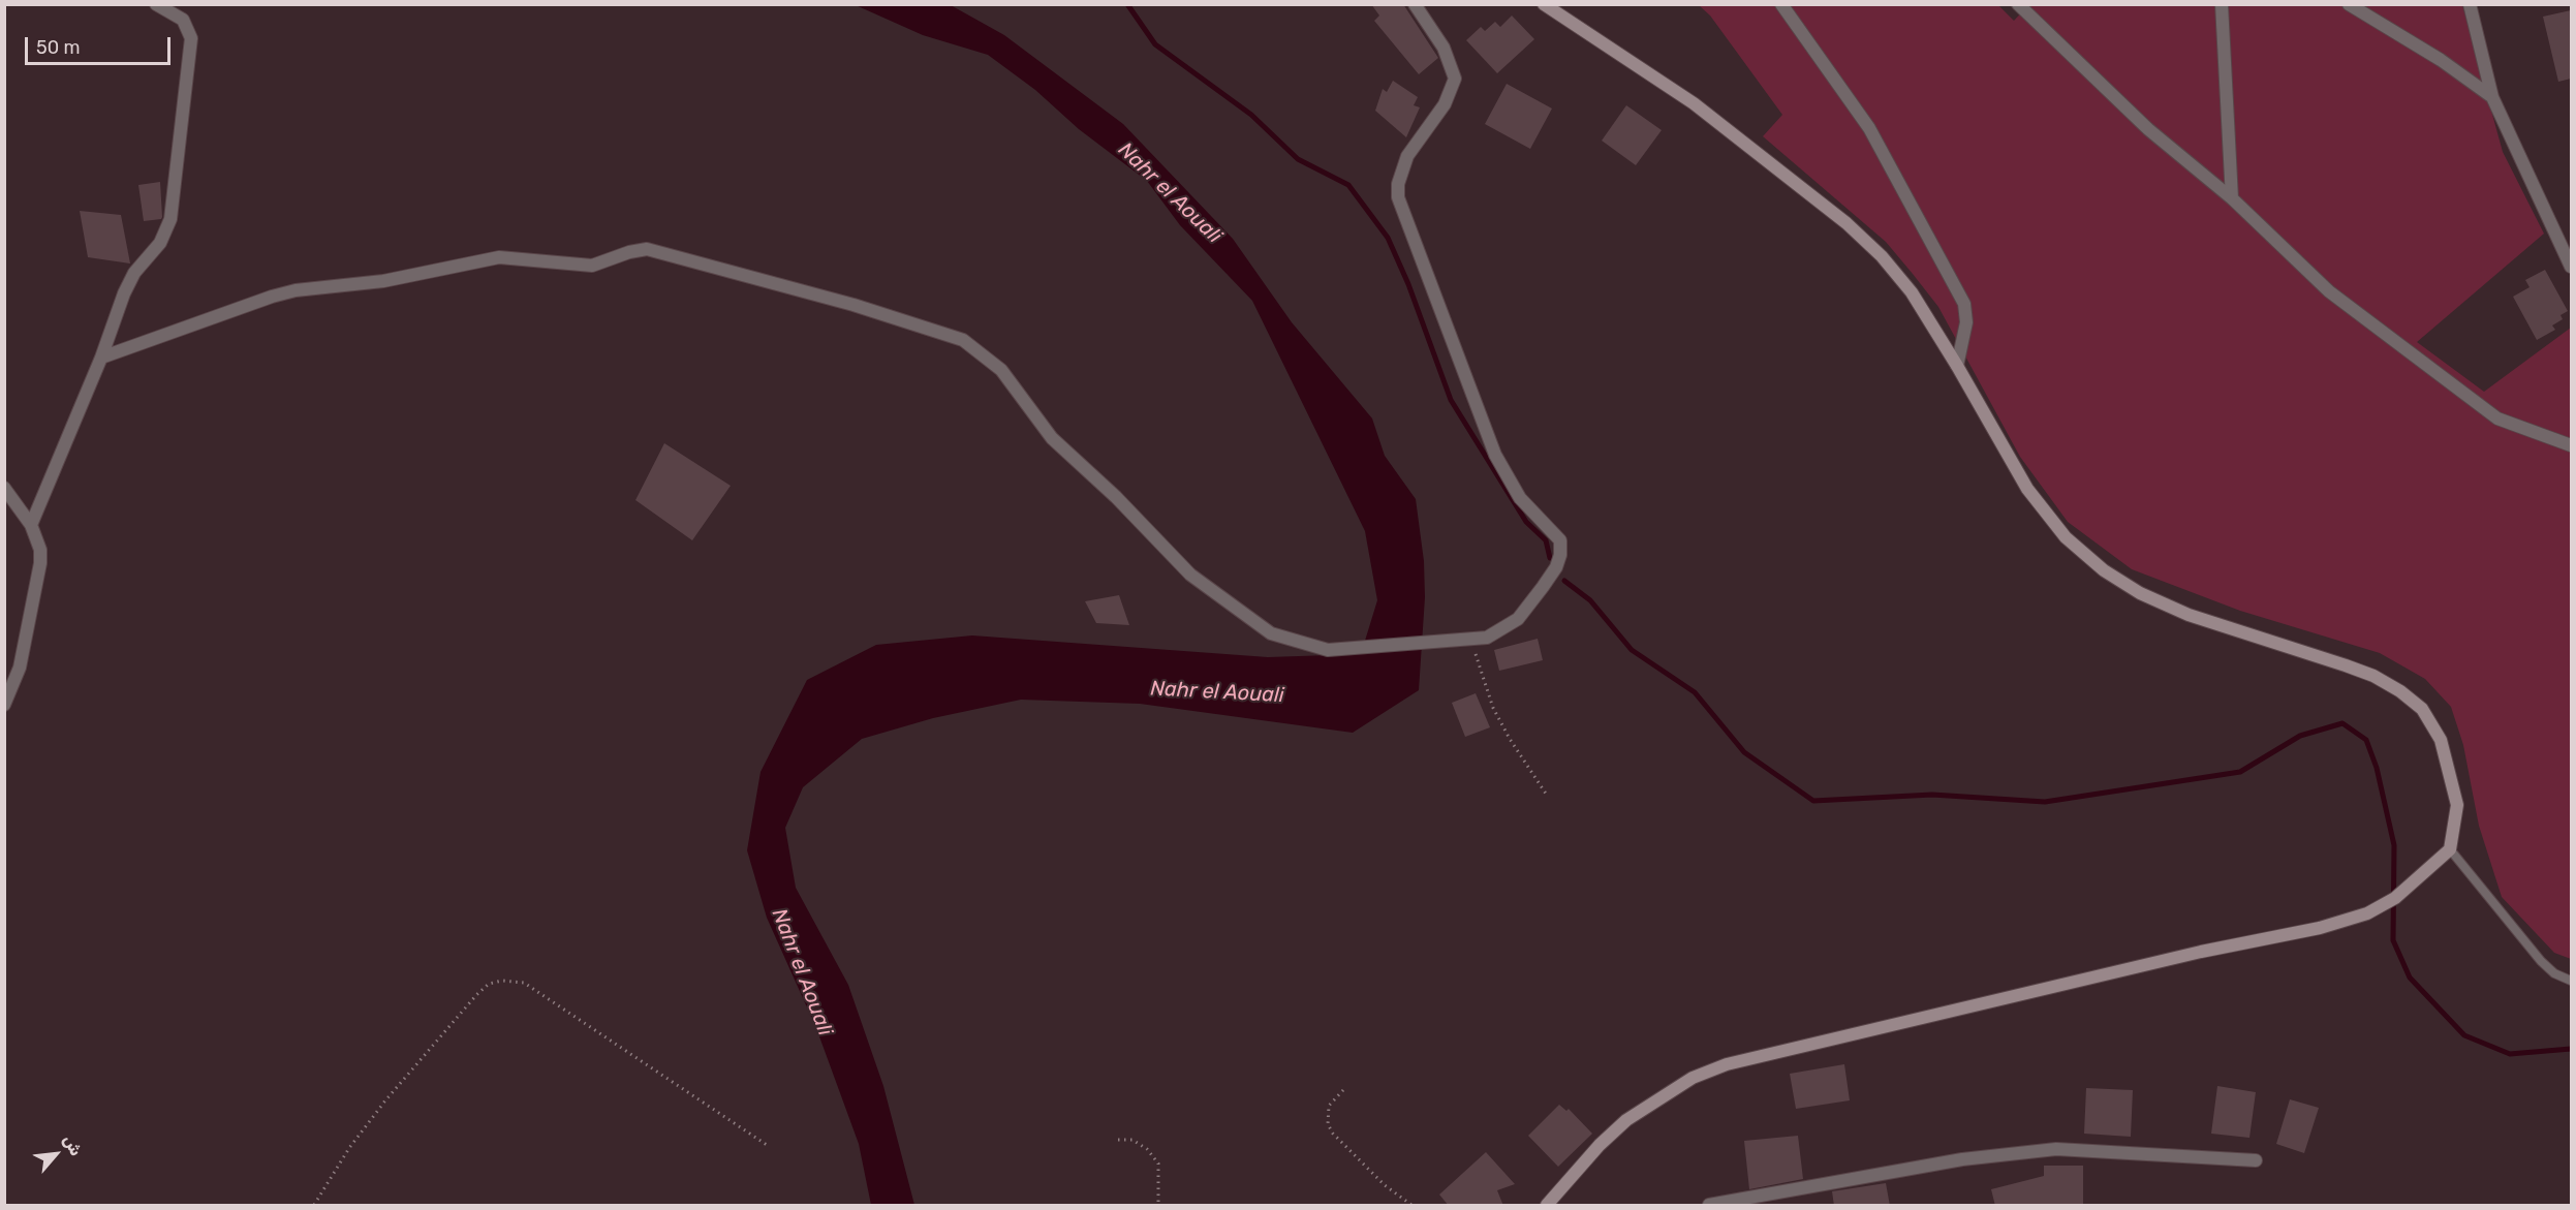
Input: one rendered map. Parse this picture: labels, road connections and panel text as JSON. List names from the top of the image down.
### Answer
{
  "water": ["Nahr el Aouali"],
  "scale_bar": "50 m",
  "north": "top right"
}
